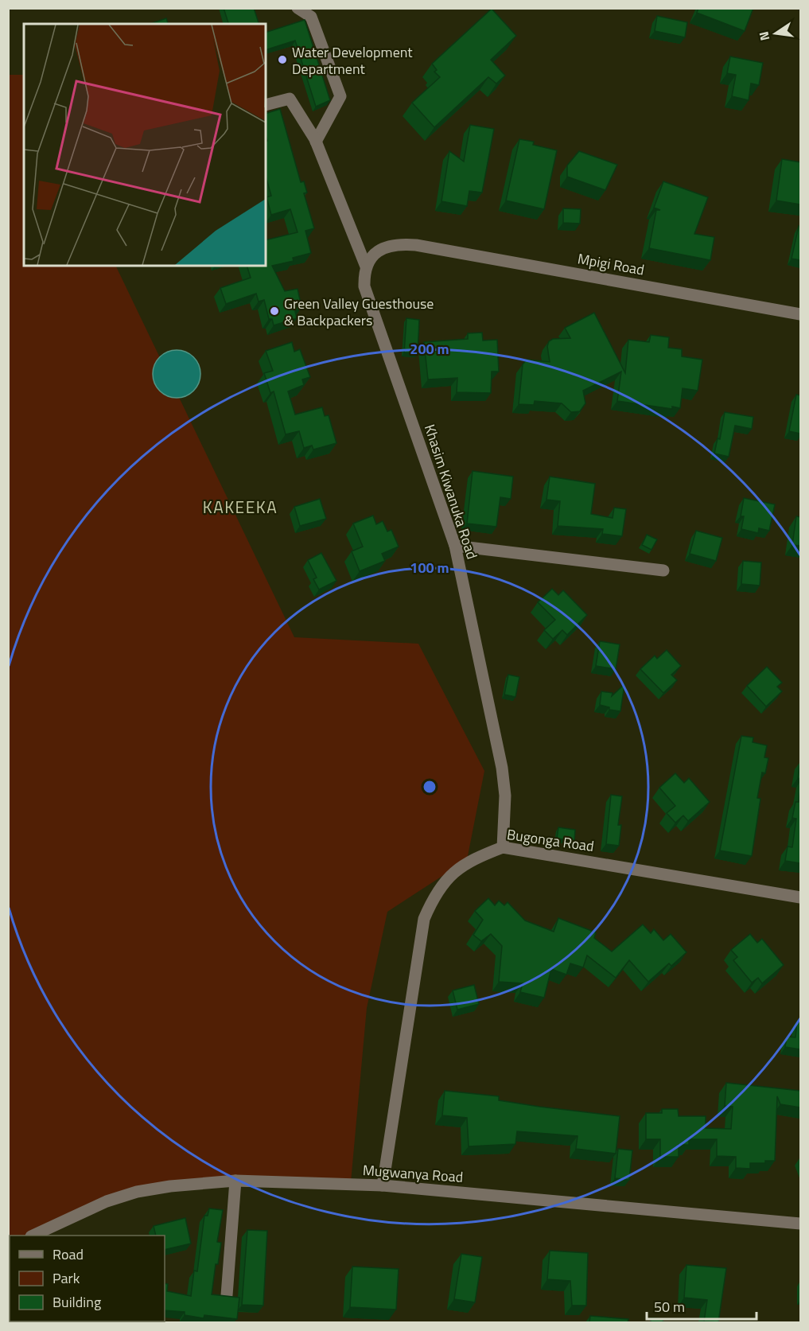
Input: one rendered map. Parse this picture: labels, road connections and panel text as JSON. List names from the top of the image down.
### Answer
{
  "streets": {
    "street": [
      "Mpigi Road",
      "Khasim Kiwanuka Road",
      "Bugonga Road",
      "Mugwanya Road"
    ]
  },
  "crossings": [
    ["Mpigi Road", "Khasim Kiwanuka Road"],
    ["Khasim Kiwanuka Road", "Bugonga Road"],
    ["Bugonga Road", "Mugwanya Road"]
  ],
  "districts": ["KAKEEKA"],
  "places": ["Water Development Department", "Green Valley Guesthouse & Backpackers"],
  "legend": ["Road", "Park", "Building"],
  "scale_bar": "50 m",
  "north": "left",
  "rings": ["200 m", "100 m"]
}
